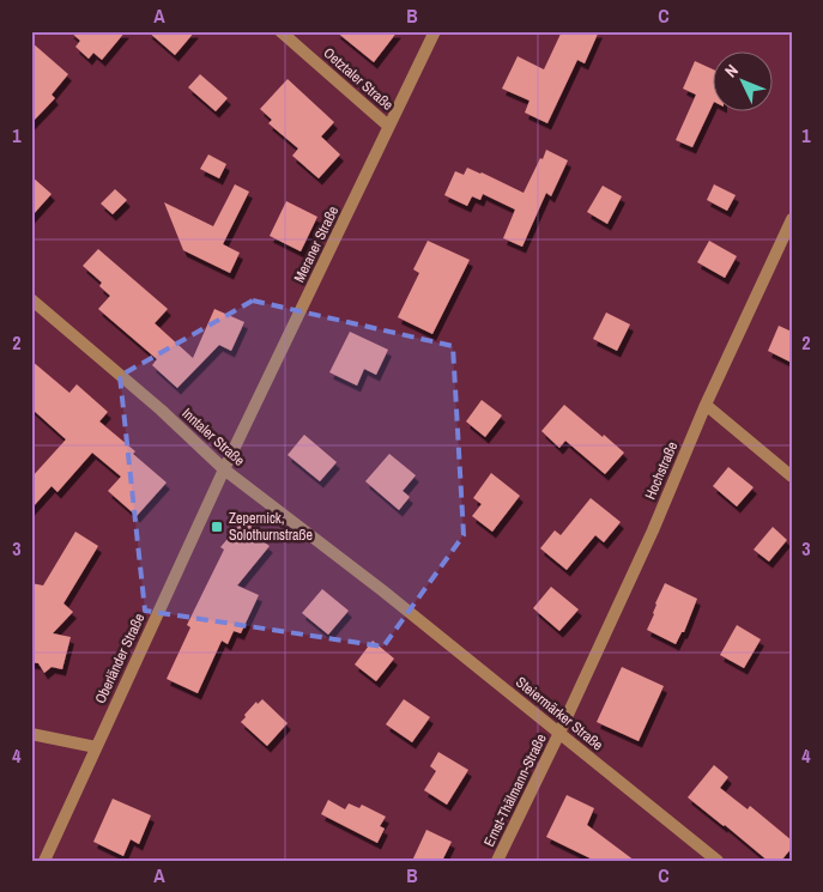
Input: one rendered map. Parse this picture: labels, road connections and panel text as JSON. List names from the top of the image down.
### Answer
{
  "streets": {
    "street": [
      "Oetztaler Straße",
      "Meraner Straße",
      "Inntaler Straße",
      "Hochstraße",
      "Oberländer Straße",
      "Steiermärker Straße",
      "Ernst-Thälmann-Straße"
    ]
  },
  "crossings": [
    ["Oetztaler Straße", "Meraner Straße"],
    ["Meraner Straße", "Inntaler Straße"],
    ["Meraner Straße", "Oberländer Straße"],
    ["Inntaler Straße", "Oberländer Straße"],
    ["Inntaler Straße", "Steiermärker Straße"],
    ["Hochstraße", "Steiermärker Straße"],
    ["Hochstraße", "Ernst-Thälmann-Straße"],
    ["Steiermärker Straße", "Ernst-Thälmann-Straße"]
  ],
  "places": {
    "transit": ["Zepernick, Solothurnstraße"]
  },
  "north": "top left",
  "grid": {
    "columns": ["A", "B", "C"],
    "rows": [
      "1",
      "2",
      "3",
      "4"
    ]
  }
}
